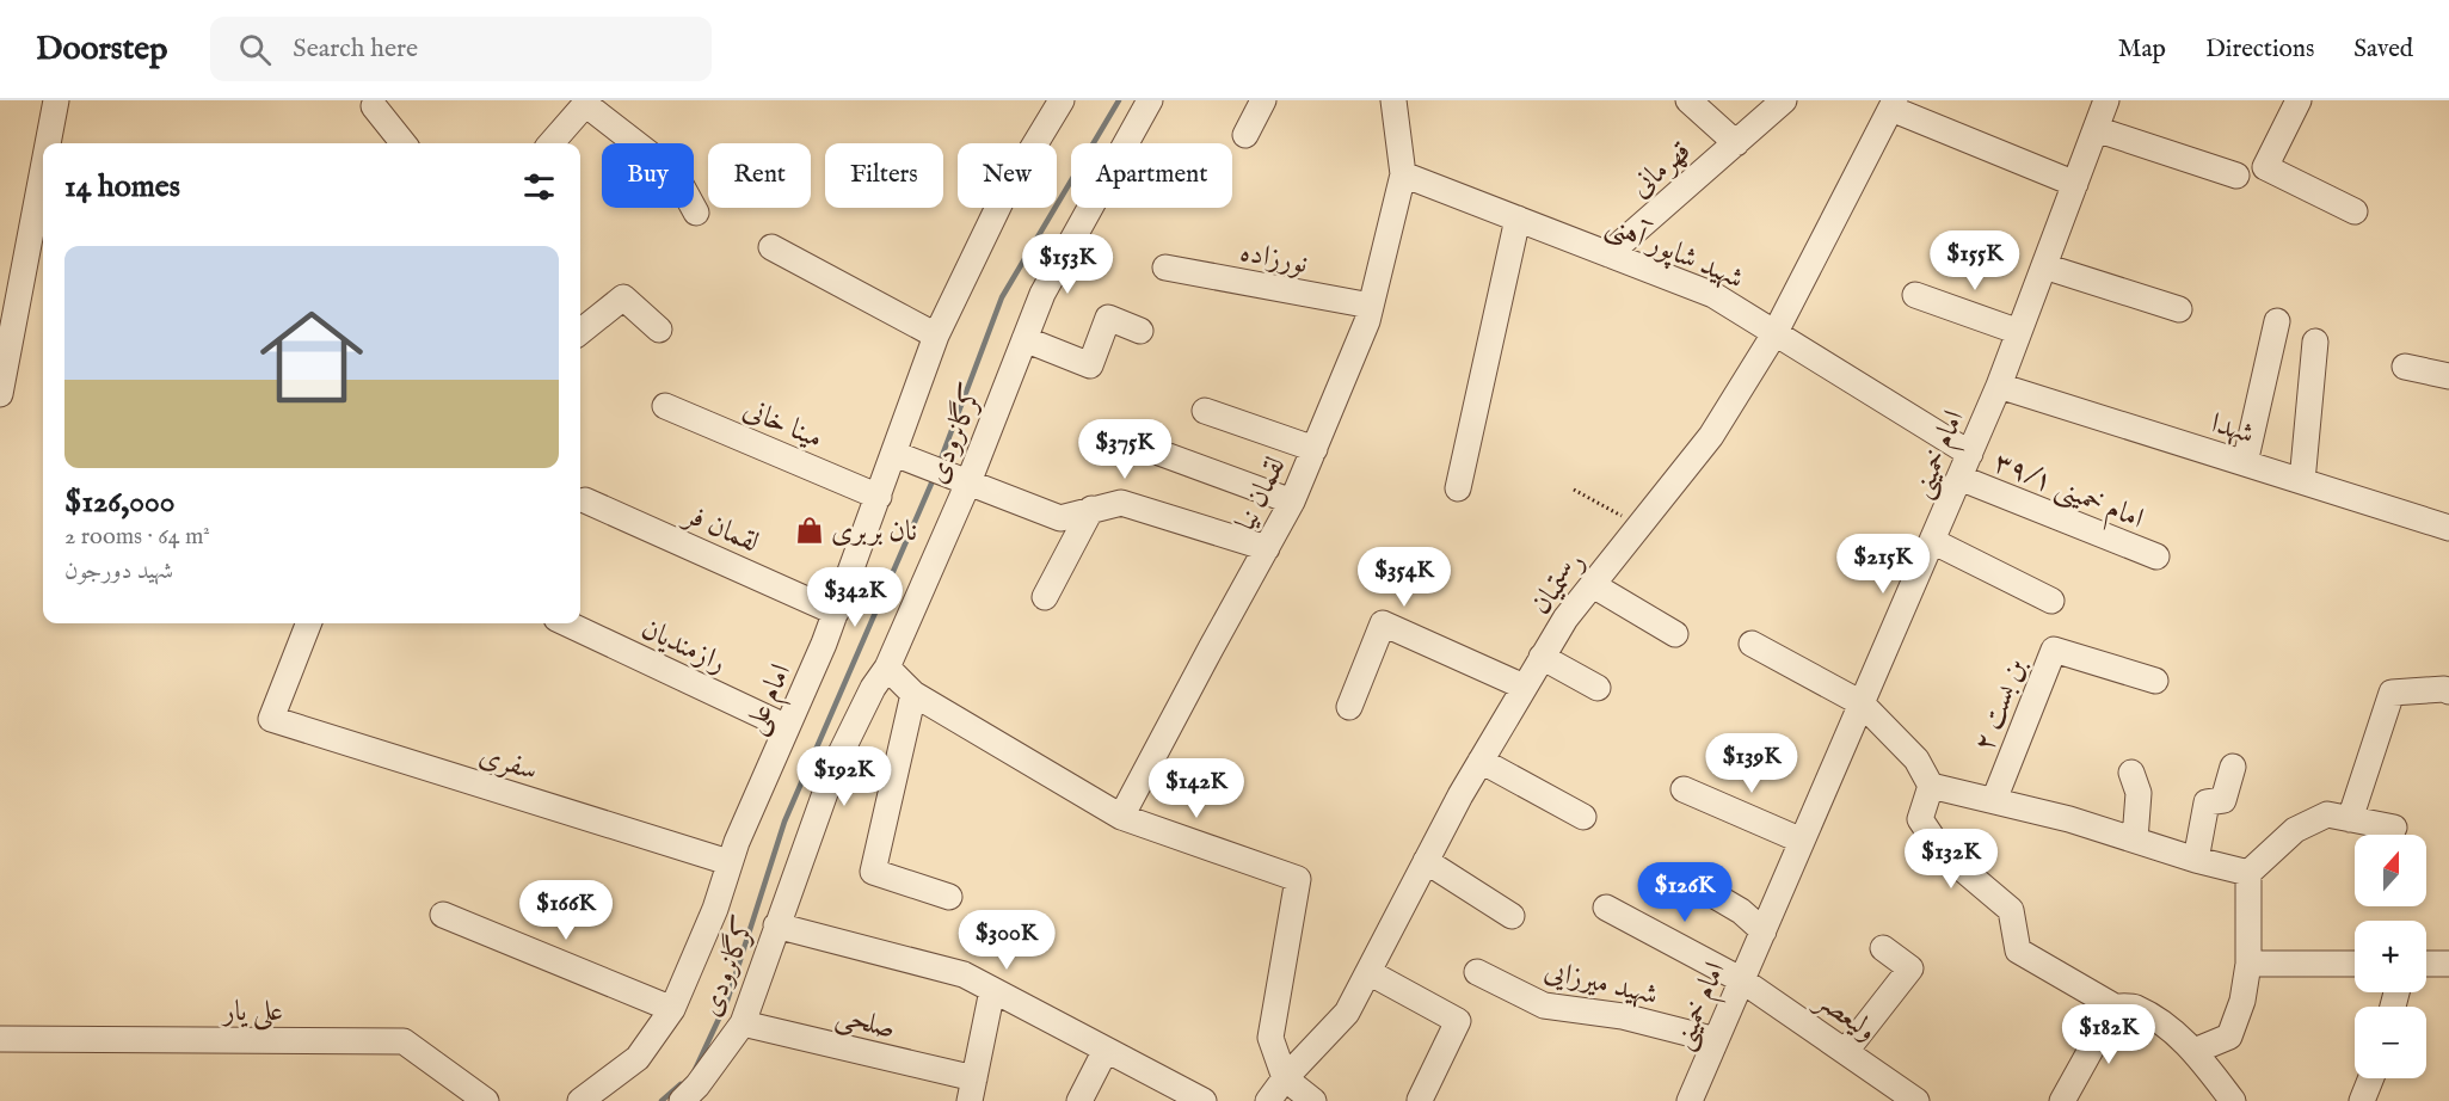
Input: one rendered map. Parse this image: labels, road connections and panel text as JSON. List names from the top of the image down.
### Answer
{
  "streets": {
    "street": [
      "قهرمانی",
      "شهید شاپور آهنی",
      "نورزاده",
      "مینا خانی",
      "شهدا",
      "کرگانرودی",
      "امام خمینی",
      "امام خمینی ۳۹/۱",
      "لقمان نیا",
      "لقمان فر",
      "رستمیان",
      "رازمندیان",
      "امام علی",
      "بن بست ۲",
      "سفری",
      "شهید میرزایی",
      "علی یار",
      "ولیعصر",
      "صلحی"
    ]
  },
  "crossings": [
    ["قهرمانی", "شهید شاپور آهنی"],
    ["شهید شاپور آهنی", "امام خمینی"],
    ["شهید شاپور آهنی", "لقمان نیا"],
    ["شهید شاپور آهنی", "رستمیان"],
    ["نورزاده", "لقمان نیا"],
    ["مینا خانی", "امام علی"],
    ["شهدا", "امام خمینی"],
    ["کرگانرودی", "صلحی"],
    ["امام خمینی", "امام خمینی ۳۹/۱"],
    ["امام خمینی", "شهید میرزایی"],
    ["امام خمینی", "ولیعصر"],
    ["لقمان فر", "امام علی"],
    ["رازمندیان", "امام علی"],
    ["امام علی", "سفری"]
  ],
  "places": {
    "shop": ["نان بربری"]
  },
  "north": "top",
  "page": {
    "header": "Doorstep",
    "search": "Search here",
    "nav": ["Map", "Directions", "Saved"],
    "chip": [
      "Buy",
      "Rent",
      "Filters",
      "New",
      "Apartment"
    ],
    "heading": "14 homes",
    "list": [
      {
        "name": "$126,000",
        "note": "2 rooms · 64 m² · شهید دورجون"
      }
    ],
    "price": [
      "$155K",
      "$153K",
      "$375K",
      "$215K",
      "$354K",
      "$342K",
      "$139K",
      "$192K",
      "$142K",
      "$132K",
      "$126K",
      "$166K",
      "$300K",
      "$182K"
    ],
    "map_buttons": ["+", "−"]
  }
}
